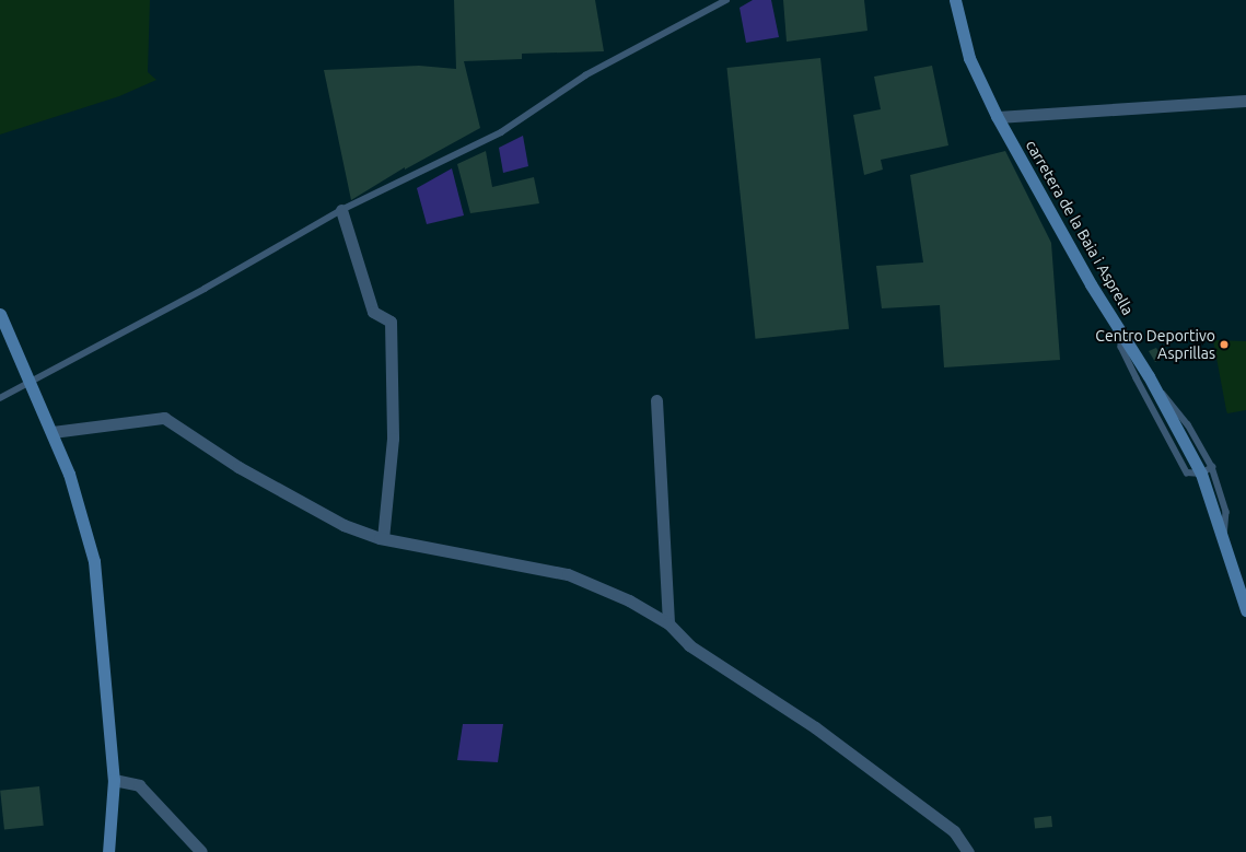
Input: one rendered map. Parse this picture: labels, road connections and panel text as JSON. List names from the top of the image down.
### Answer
{
  "streets": {
    "main road": ["carretera de la Baia i Asprella"]
  },
  "places": ["Centro Deportivo Asprillas"]
}
